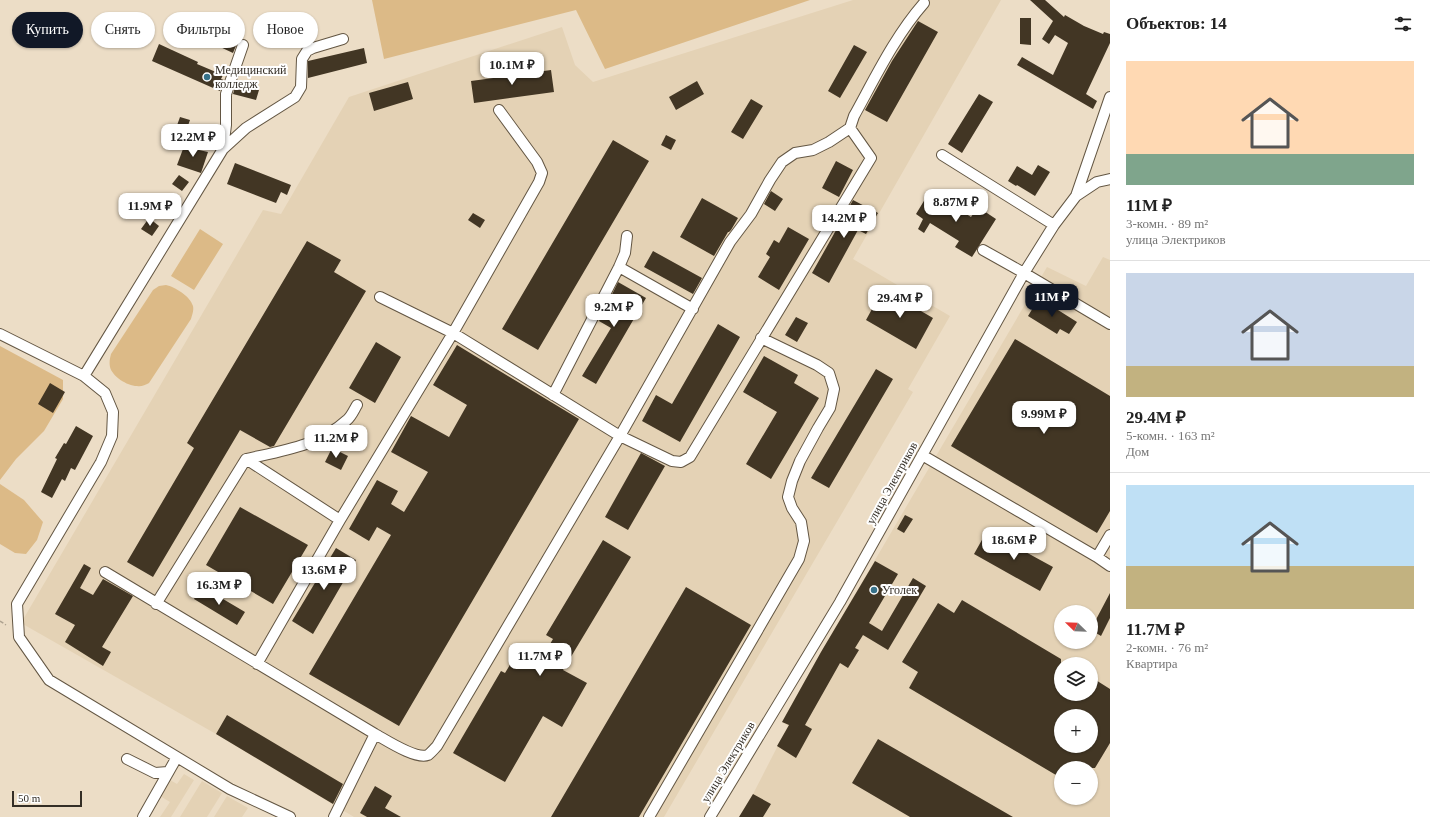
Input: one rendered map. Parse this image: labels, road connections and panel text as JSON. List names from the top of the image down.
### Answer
{
  "streets": {
    "street": ["улица Электриков"]
  },
  "places": ["Медицинский колледж", "Уголек"],
  "scale_bar": "50 m",
  "north": "top left",
  "page": {
    "heading": "Объектов: 14",
    "chip": [
      "Купить",
      "Снять",
      "Фильтры",
      "Новое"
    ],
    "list": [
      {
        "name": "11M ₽",
        "note": "3-комн. · 89 m² · улица Электриков"
      },
      {
        "name": "29.4M ₽",
        "note": "5-комн. · 163 m² · Дом"
      },
      {
        "name": "11.7M ₽",
        "note": "2-комн. · 76 m² · Квартира"
      }
    ],
    "price": [
      "10.1M ₽",
      "12.2M ₽",
      "8.87M ₽",
      "11.9M ₽",
      "14.2M ₽",
      "11M ₽",
      "29.4M ₽",
      "9.2M ₽",
      "9.99M ₽",
      "11.2M ₽",
      "18.6M ₽",
      "13.6M ₽",
      "16.3M ₽",
      "11.7M ₽"
    ],
    "map_buttons": ["+", "−"],
    "scale": "50 m"
  }
}
